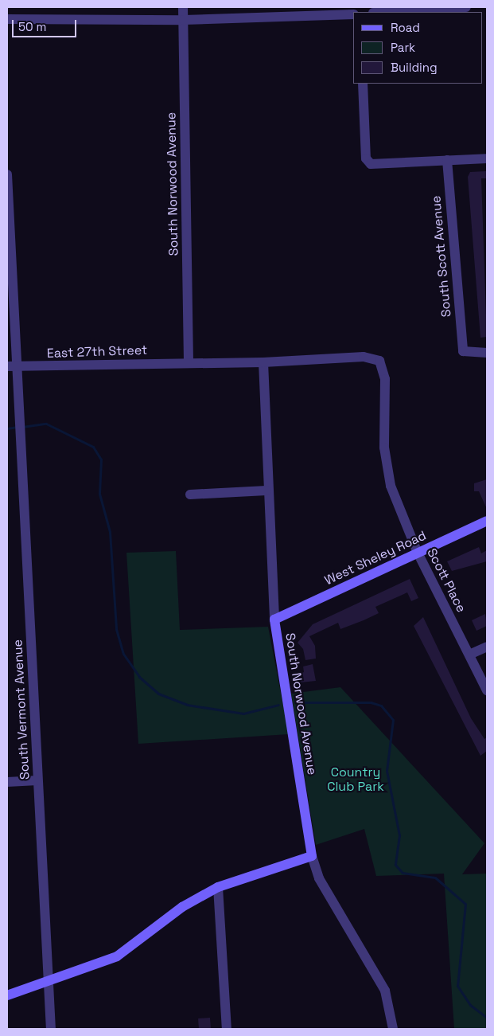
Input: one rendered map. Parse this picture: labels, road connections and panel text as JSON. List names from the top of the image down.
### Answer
{
  "streets": {
    "street": [
      "South Norwood Avenue",
      "South Scott Avenue",
      "East 27th Street",
      "West Sheley Road",
      "Scott Place",
      "South Vermont Avenue"
    ]
  },
  "crossings": [
    ["South Norwood Avenue", "East 27th Street"],
    ["South Norwood Avenue", "West Sheley Road"],
    ["East 27th Street", "Scott Place"],
    ["East 27th Street", "South Vermont Avenue"],
    ["West Sheley Road", "Scott Place"]
  ],
  "parks": ["Country Club Park"],
  "legend": ["Road", "Park", "Building"],
  "scale_bar": "50 m"
}
